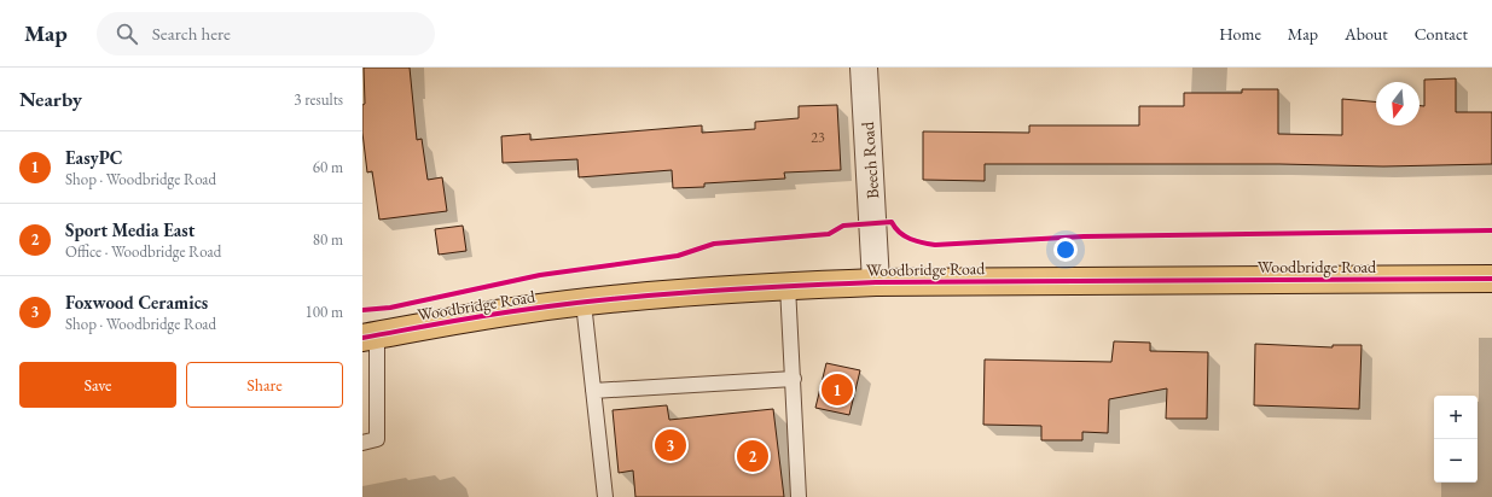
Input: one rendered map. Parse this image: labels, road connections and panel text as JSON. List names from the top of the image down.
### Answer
{
  "streets": {
    "main road": ["Woodbridge Road"],
    "street": ["Beech Road"]
  },
  "crossings": [
    ["Beech Road", "Woodbridge Road"]
  ],
  "house_numbers": ["23"],
  "north": "bottom",
  "page": {
    "header": "Map",
    "search": "Search here",
    "nav": [
      "Home",
      "Map",
      "About",
      "Contact"
    ],
    "heading": ["Nearby", "3 results"],
    "list": [
      {
        "mark": "1",
        "name": "EasyPC",
        "note": "Shop · Woodbridge Road",
        "value": "60 m"
      },
      {
        "mark": "2",
        "name": "Sport Media East",
        "note": "Office · Woodbridge Road",
        "value": "80 m"
      },
      {
        "mark": "3",
        "name": "Foxwood Ceramics",
        "note": "Shop · Woodbridge Road",
        "value": "100 m"
      }
    ],
    "buttons": ["Save", "Share"],
    "pins": ["1", "3", "2"],
    "map_buttons": ["+", "−"]
  }
}
